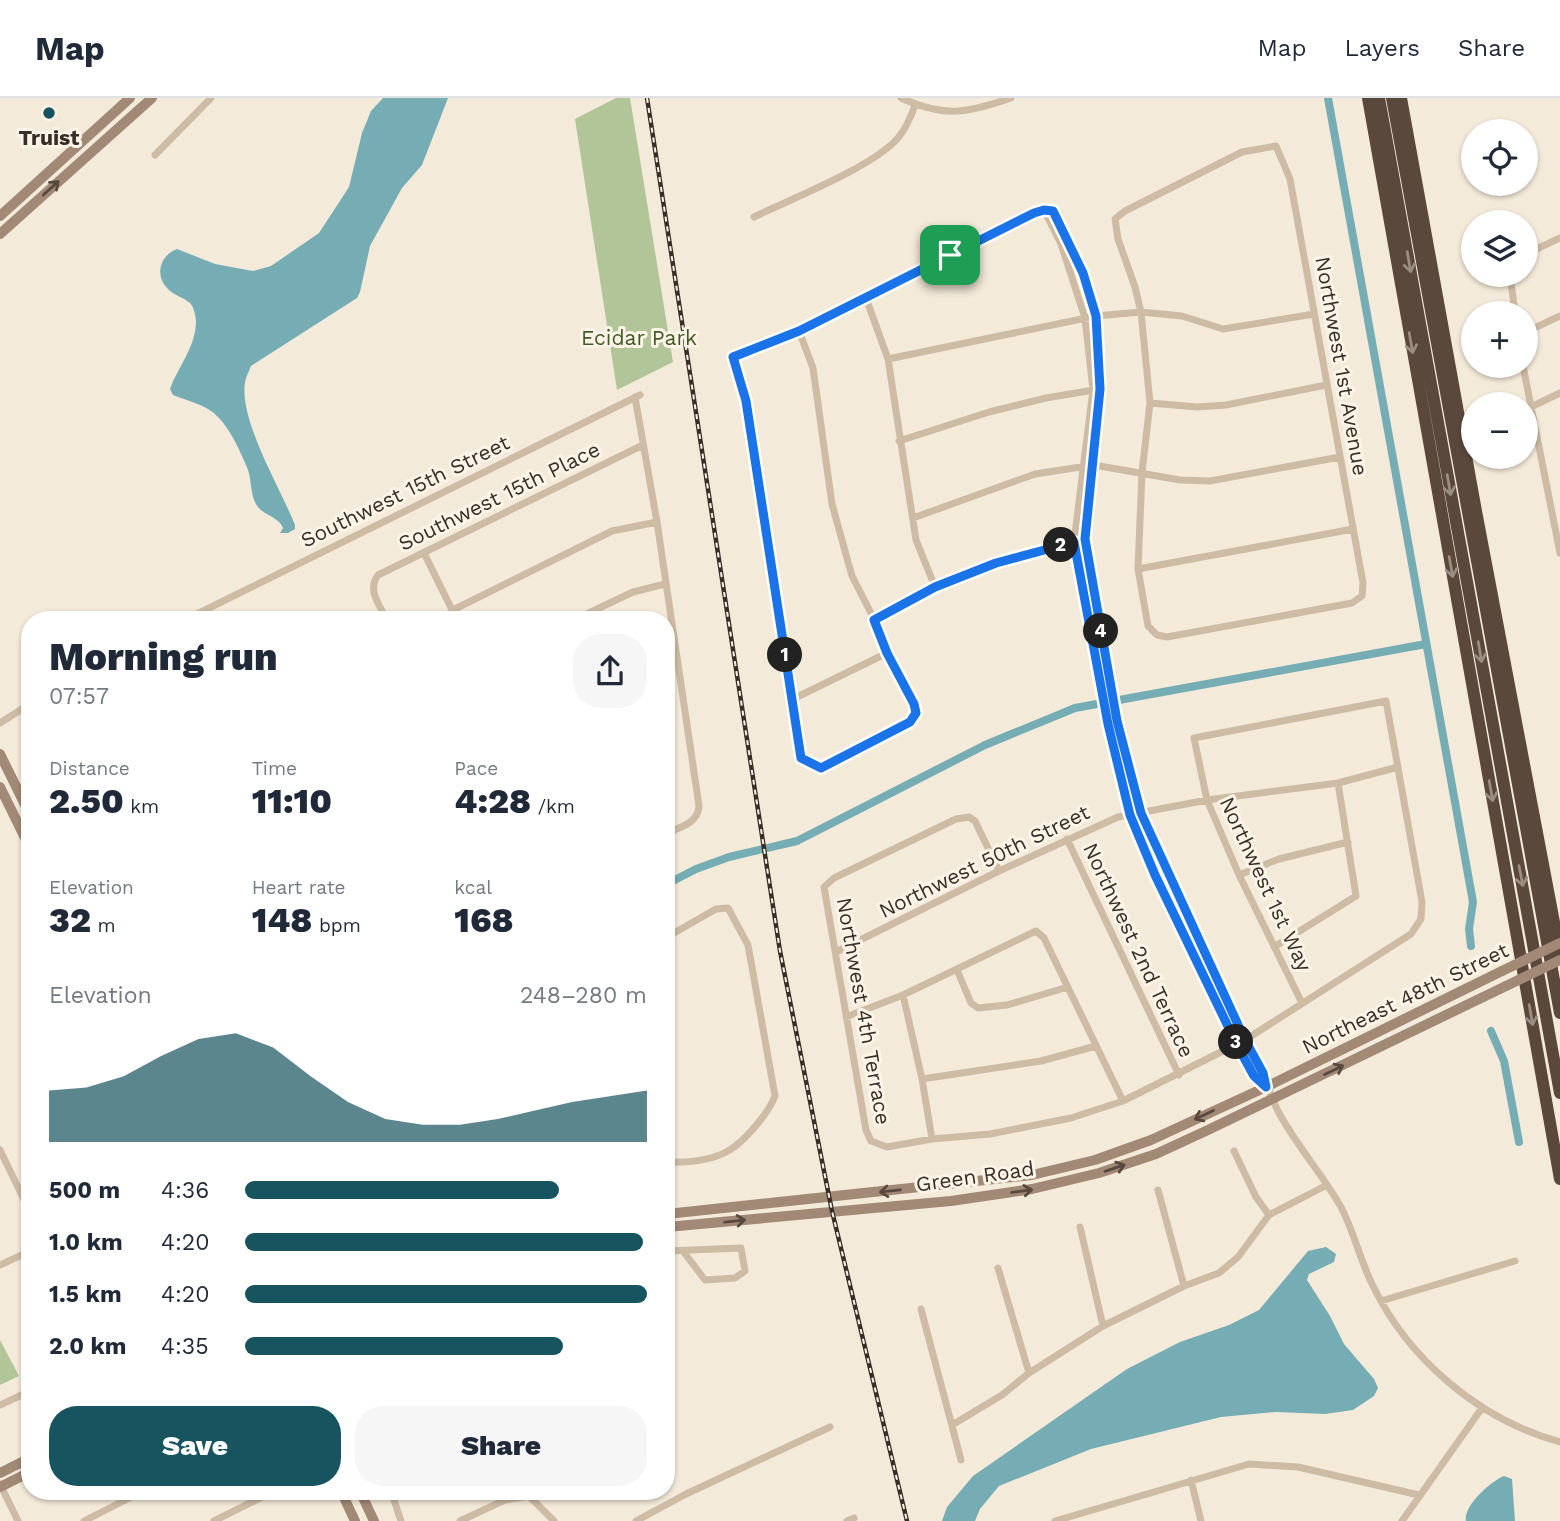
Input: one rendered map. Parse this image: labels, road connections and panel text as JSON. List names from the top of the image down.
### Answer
{
  "streets": {
    "main road": ["Northeast 48th Street", "Green Road"],
    "street": [
      "Northwest 1st Avenue",
      "Southwest 15th Street",
      "Southwest 15th Place",
      "Northwest 50th Street",
      "Northwest 1st Way",
      "Northwest 2nd Terrace",
      "Northwest 4th Terrace"
    ]
  },
  "crossings": [
    ["Southwest 15th Street", "Southwest 15th Place"],
    ["Northwest 50th Street", "Northwest 1st Way"],
    ["Northwest 50th Street", "Northwest 2nd Terrace"],
    ["Northwest 50th Street", "Northwest 4th Terrace"],
    ["Northeast 48th Street", "Green Road"]
  ],
  "parks": ["Ecidar Park"],
  "places": ["Truist"],
  "page": {
    "header": "Map",
    "nav": ["Map", "Layers", "Share"],
    "map_buttons": ["+", "−"],
    "pins": [
      "2",
      "4",
      "1",
      "3"
    ],
    "heading": ["Morning run", "07:57"],
    "stats": [
      ["Distance", "2.50 km"],
      ["Time", "11:10"],
      ["Pace", "4:28 /km"],
      ["Elevation", "32 m"],
      ["Heart rate", "148 bpm"],
      ["kcal", "168"]
    ],
    "chart": ["Elevation", "248–280 m"],
    "list": [
      {
        "name": "500 m",
        "note": "4:36"
      },
      {
        "name": "1.0 km",
        "note": "4:20"
      },
      {
        "name": "1.5 km",
        "note": "4:20"
      },
      {
        "name": "2.0 km",
        "note": "4:35"
      }
    ],
    "buttons": ["Save", "Share"]
  }
}
